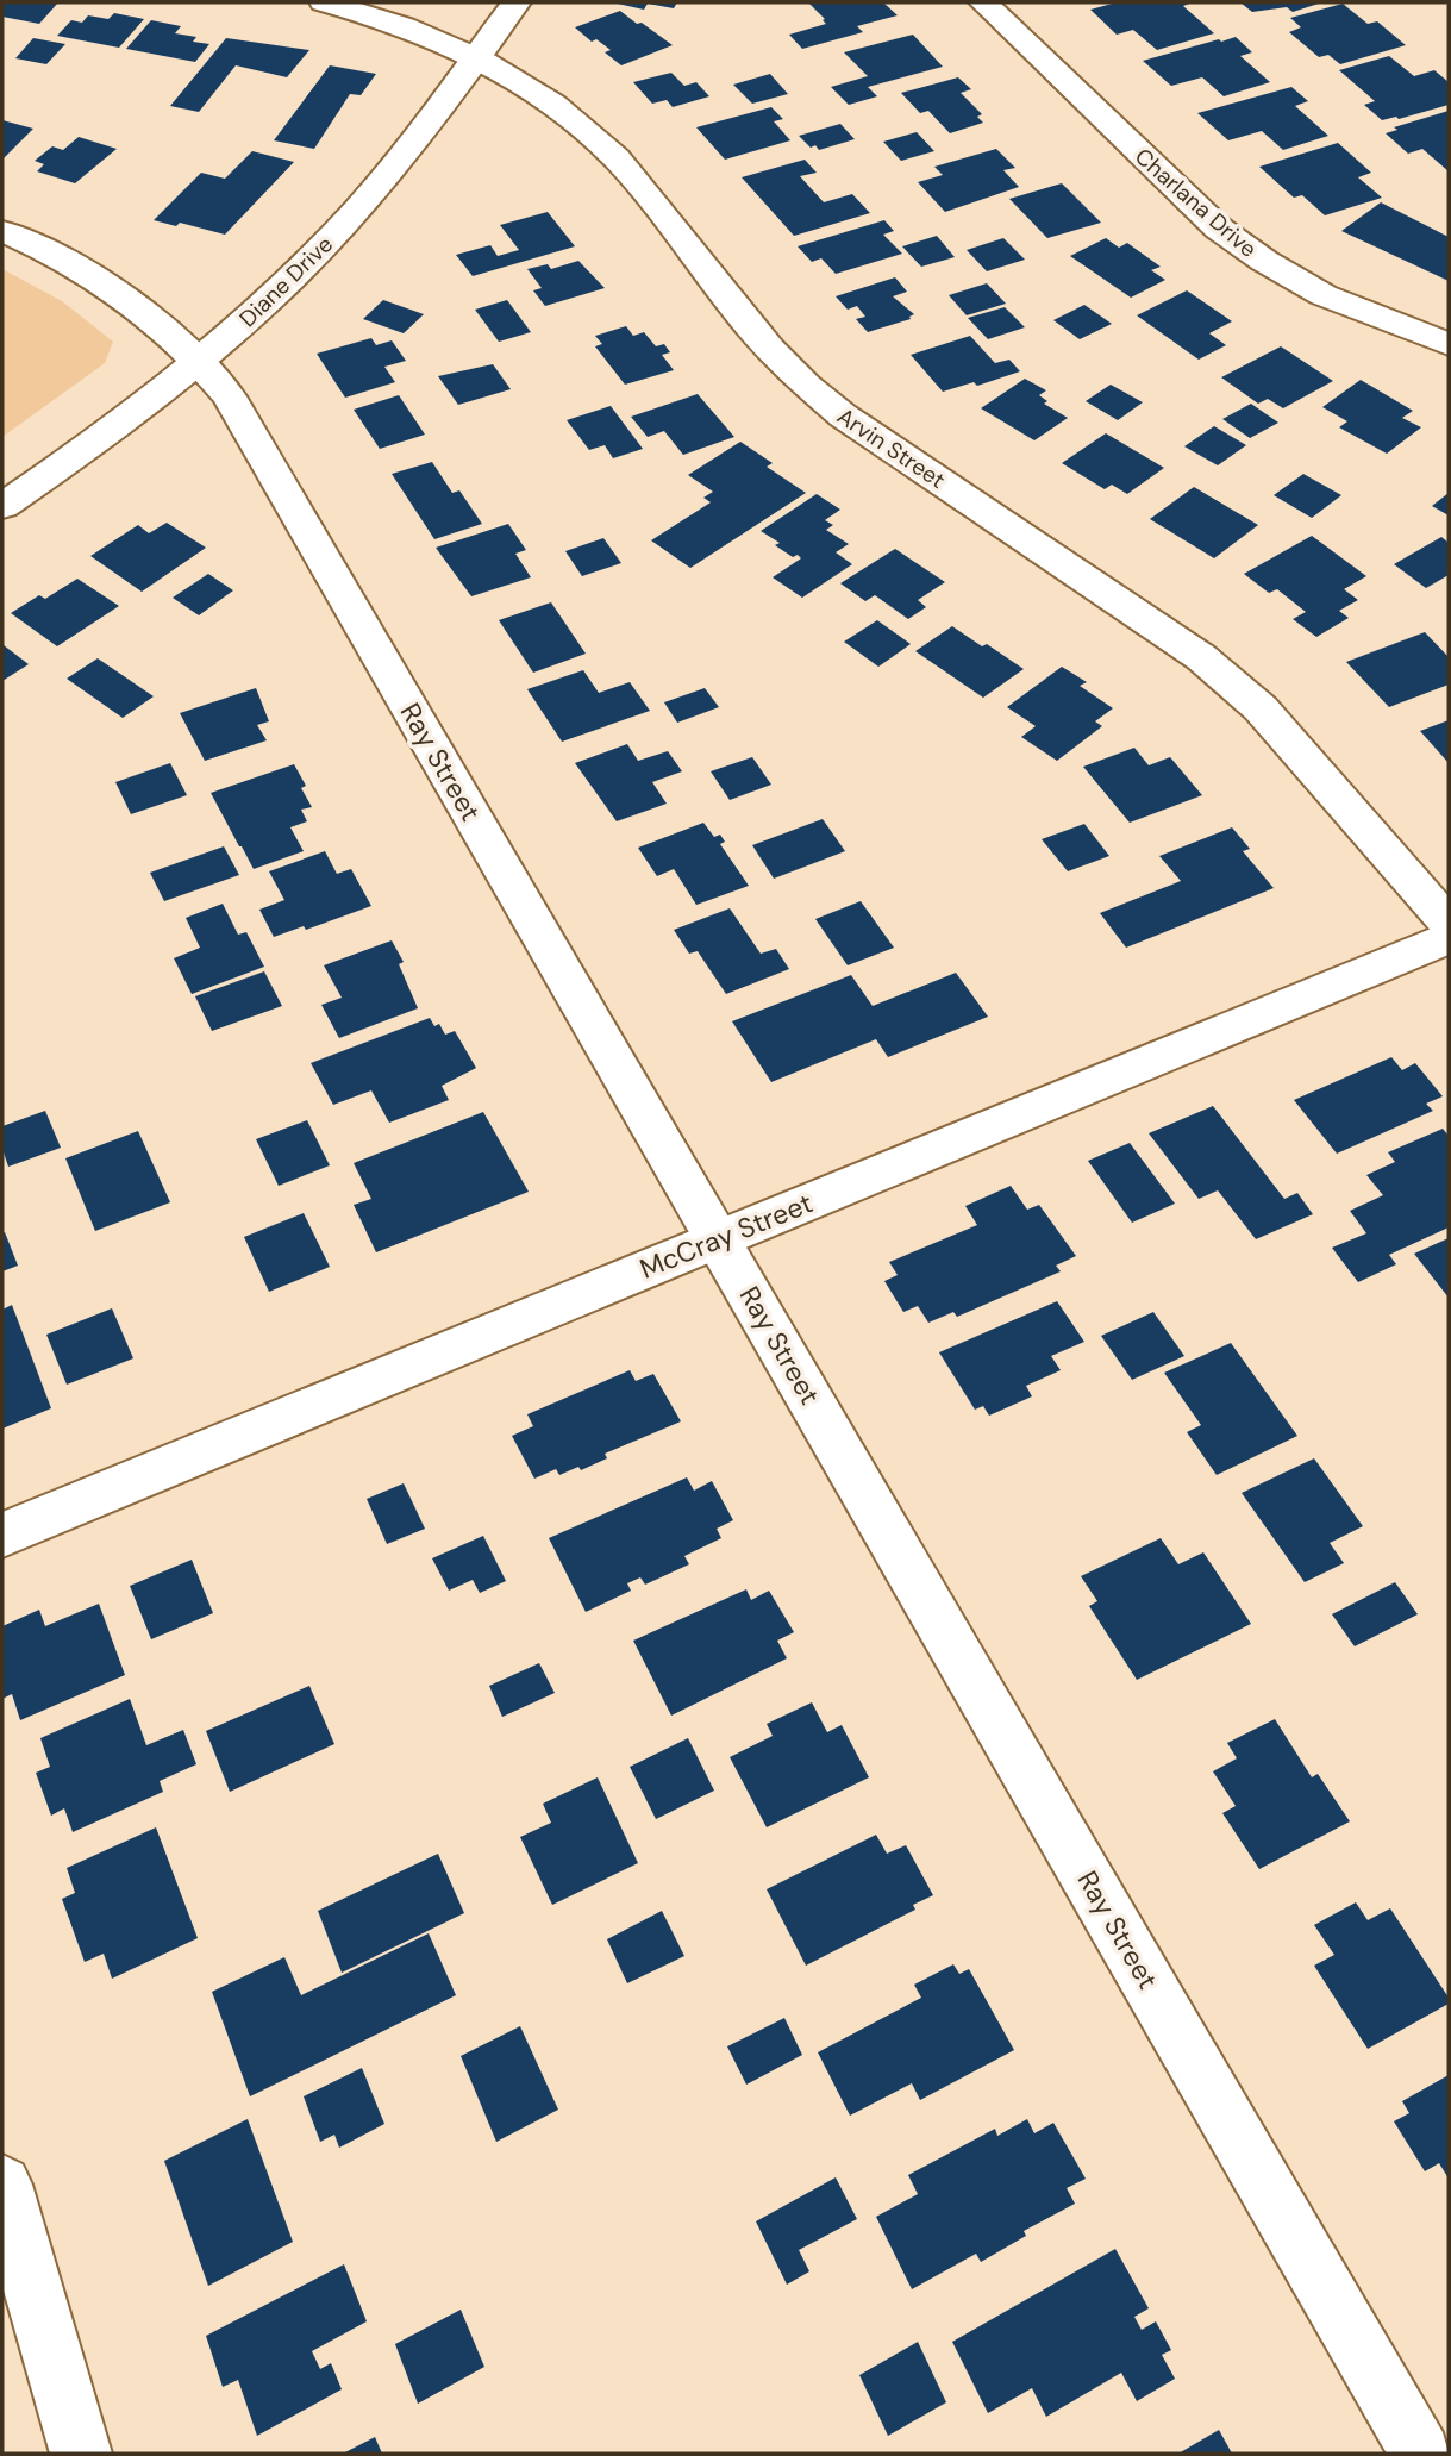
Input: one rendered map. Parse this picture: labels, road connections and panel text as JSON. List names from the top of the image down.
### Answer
{
  "streets": {
    "street": [
      "Charlana Drive",
      "Diane Drive",
      "Arvin Street",
      "Ray Street",
      "McCray Street"
    ]
  },
  "crossings": [
    ["Diane Drive", "Arvin Street"],
    ["Diane Drive", "Ray Street"],
    ["Ray Street", "McCray Street"]
  ]
}
